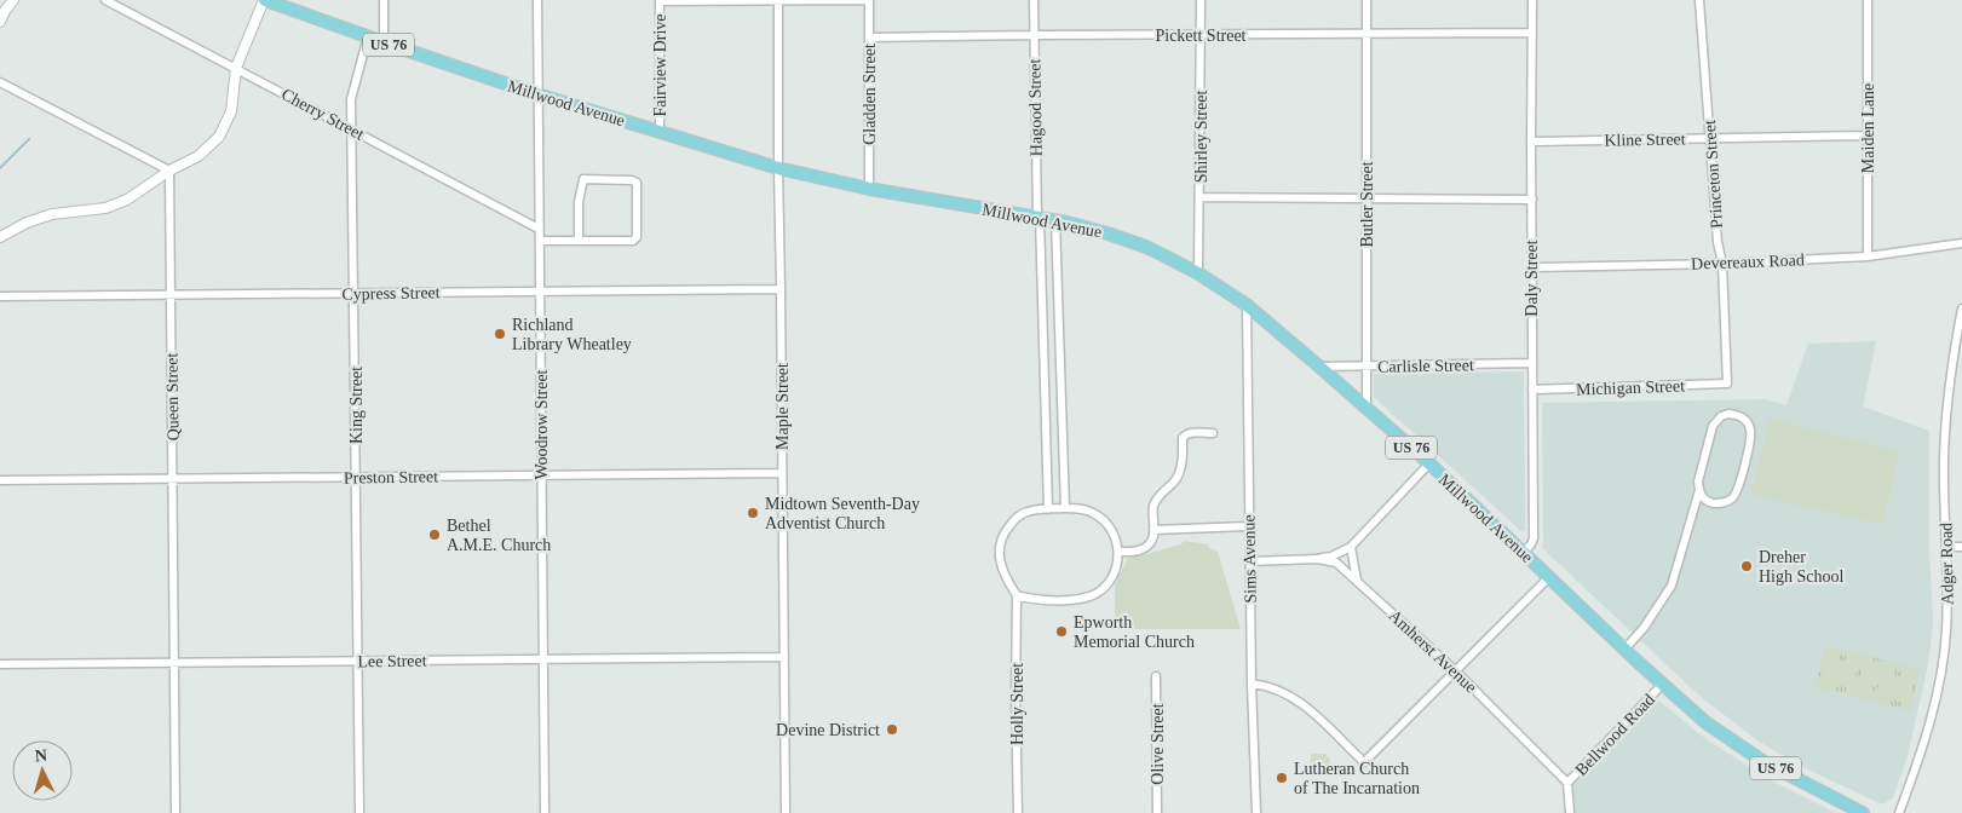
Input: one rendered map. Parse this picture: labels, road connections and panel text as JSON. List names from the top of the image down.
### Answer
{
  "streets": {
    "main road": ["US 76", "Millwood Avenue"],
    "street": [
      "Pickett Street",
      "Fairview Drive",
      "Gladden Street",
      "Hagood Street",
      "Cherry Street",
      "Maiden Lane",
      "Shirley Street",
      "Kline Street",
      "Princeton Street",
      "Butler Street",
      "Devereaux Road",
      "Daly Street",
      "Cypress Street",
      "Carlisle Street",
      "Michigan Street",
      "Queen Street",
      "King Street",
      "Maple Street",
      "Woodrow Street",
      "Preston Street",
      "Sims Avenue",
      "Adger Road",
      "Amherst Avenue",
      "Lee Street",
      "Holly Street",
      "Bellwood Road",
      "Olive Street"
    ]
  },
  "crossings": [
    ["Pickett Street", "Gladden Street"],
    ["Pickett Street", "Hagood Street"],
    ["Pickett Street", "Shirley Street"],
    ["Pickett Street", "Butler Street"],
    ["Pickett Street", "Daly Street"],
    ["Fairview Drive", "Millwood Avenue"],
    ["Gladden Street", "Millwood Avenue"],
    ["Millwood Avenue", "Hagood Street"],
    ["Millwood Avenue", "Shirley Street"],
    ["Millwood Avenue", "Butler Street"],
    ["Millwood Avenue", "Daly Street"],
    ["Millwood Avenue", "Carlisle Street"],
    ["Millwood Avenue", "King Street"],
    ["Millwood Avenue", "Maple Street"],
    ["Millwood Avenue", "Woodrow Street"],
    ["Millwood Avenue", "Sims Avenue"],
    ["Millwood Avenue", "Bellwood Road"],
    ["Hagood Street", "Holly Street"],
    ["Cherry Street", "King Street"],
    ["Cherry Street", "Woodrow Street"],
    ["Maiden Lane", "Kline Street"],
    ["Maiden Lane", "Devereaux Road"],
    ["Kline Street", "Princeton Street"],
    ["Kline Street", "Daly Street"],
    ["Princeton Street", "Devereaux Road"],
    ["Princeton Street", "Michigan Street"],
    ["Butler Street", "Carlisle Street"],
    ["Devereaux Road", "Daly Street"],
    ["Daly Street", "Carlisle Street"],
    ["Daly Street", "Michigan Street"],
    ["Cypress Street", "Queen Street"],
    ["Cypress Street", "King Street"],
    ["Cypress Street", "Maple Street"],
    ["Cypress Street", "Woodrow Street"],
    ["Queen Street", "Preston Street"],
    ["Queen Street", "Lee Street"],
    ["King Street", "Preston Street"],
    ["King Street", "Lee Street"],
    ["Maple Street", "Preston Street"],
    ["Maple Street", "Lee Street"],
    ["Woodrow Street", "Preston Street"],
    ["Woodrow Street", "Lee Street"],
    ["Sims Avenue", "Amherst Avenue"],
    ["Amherst Avenue", "Bellwood Road"]
  ],
  "places": [
    "Richland Library Wheatley",
    "Midtown Seventh-Day Adventist Church",
    "Bethel A.M.E. Church",
    "Dreher High School",
    "Epworth Memorial Church",
    "Devine District",
    "Lutheran Church of The Incarnation"
  ],
  "north": "top"
}
